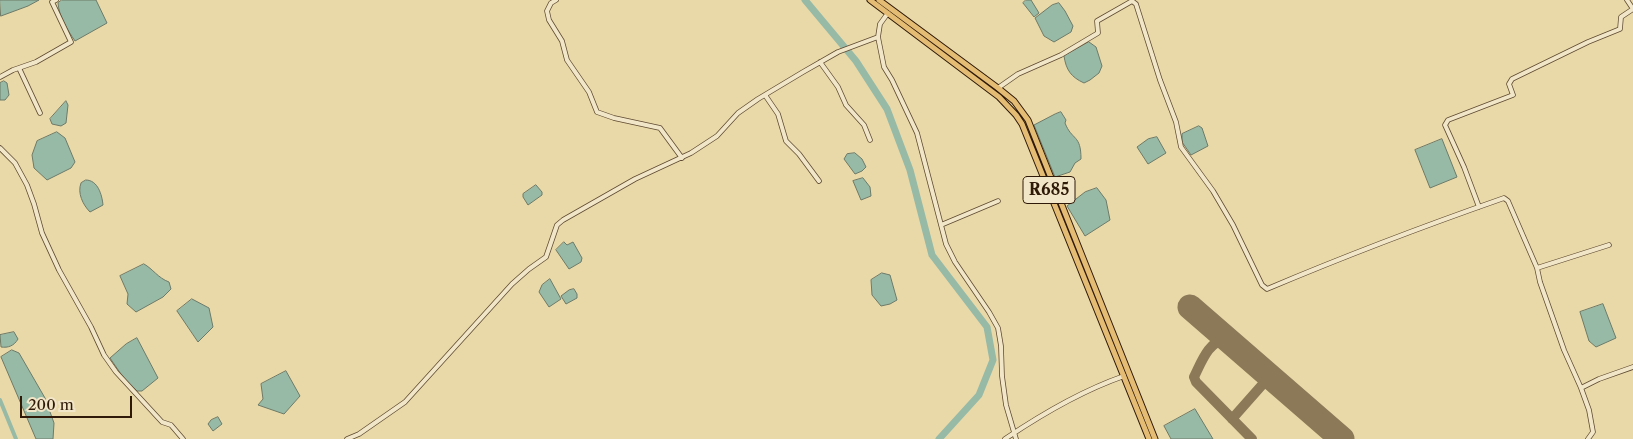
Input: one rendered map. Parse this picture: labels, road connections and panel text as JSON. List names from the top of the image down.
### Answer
{
  "streets": {
    "main road": ["R685"]
  },
  "scale_bar": "200 m"
}
